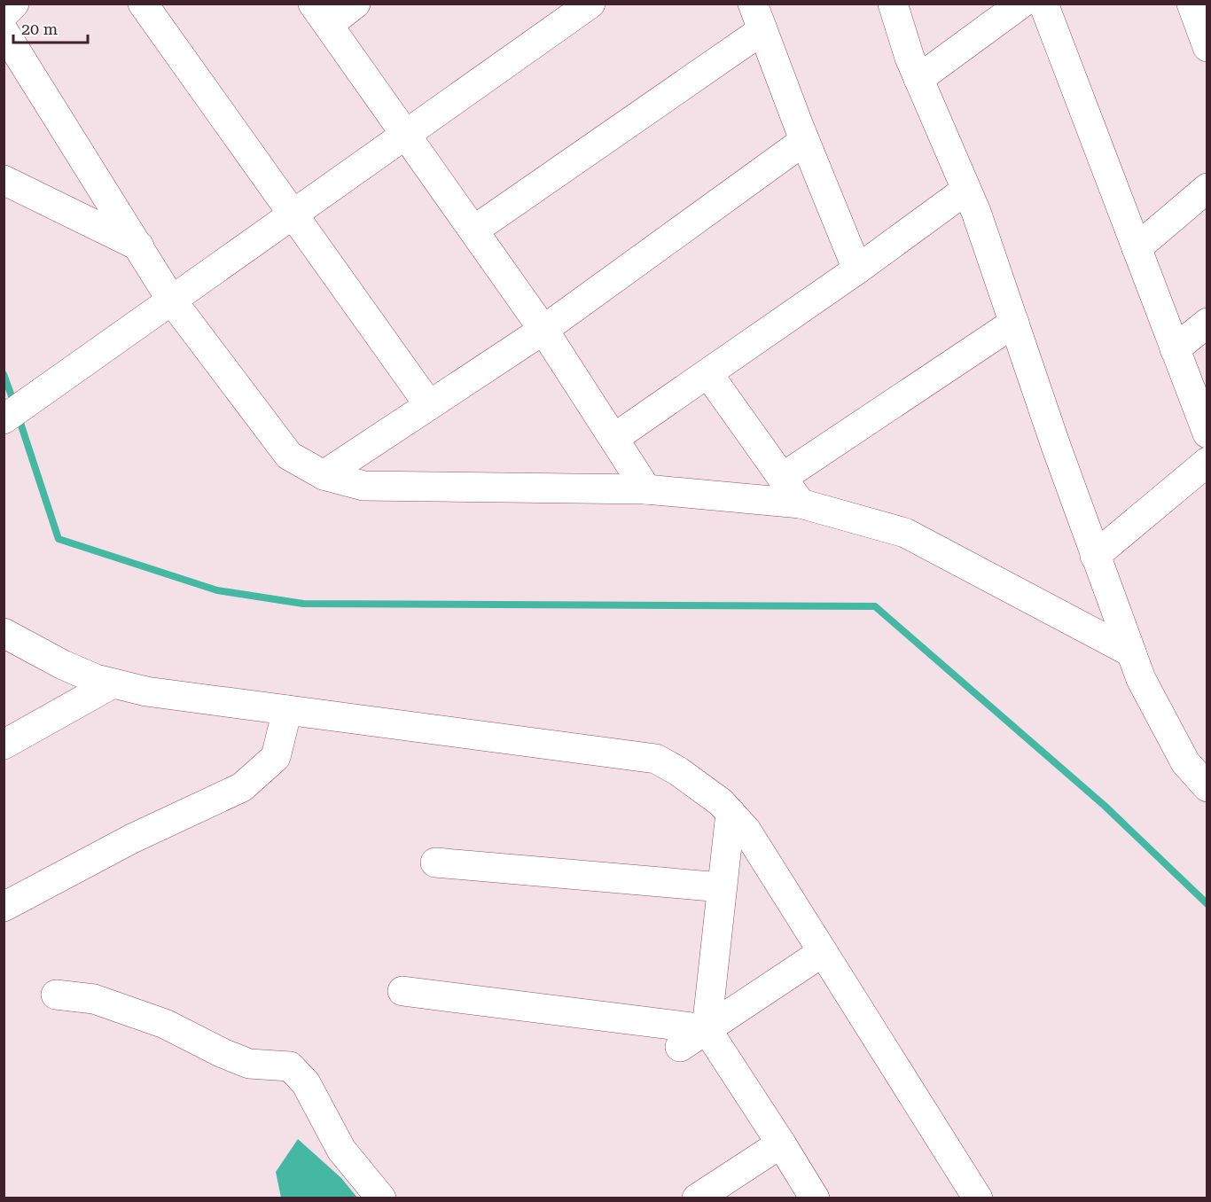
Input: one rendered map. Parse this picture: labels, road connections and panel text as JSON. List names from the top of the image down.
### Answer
{
  "scale_bar": "20 m"
}
